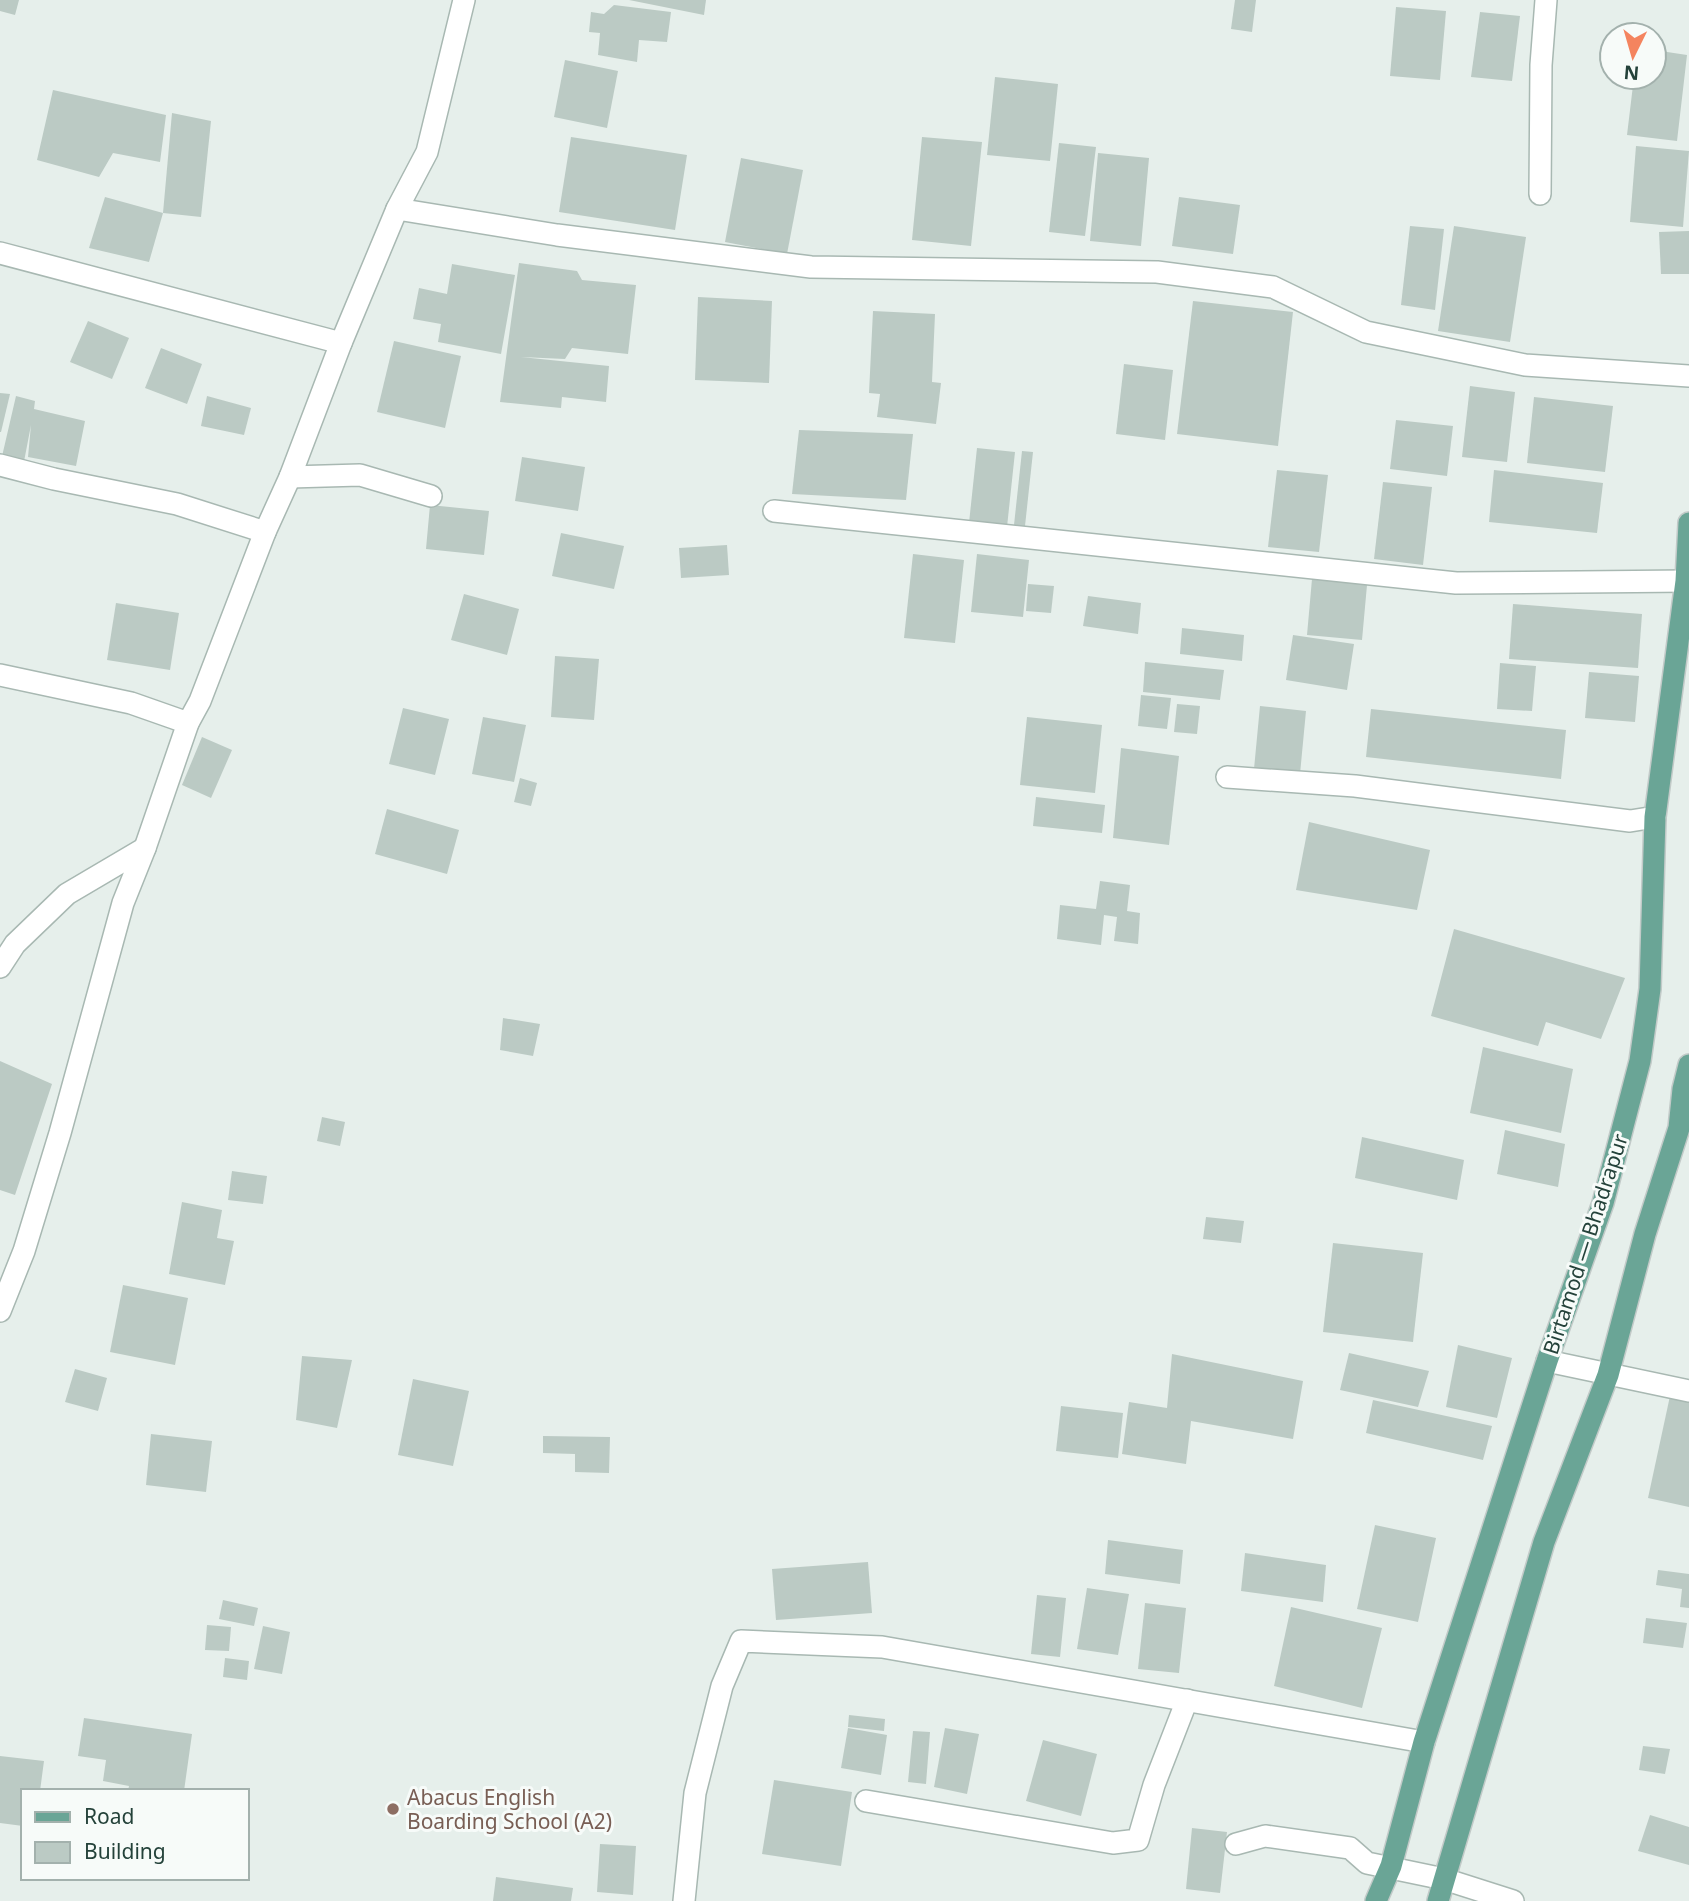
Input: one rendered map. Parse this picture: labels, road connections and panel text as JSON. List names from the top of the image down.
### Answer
{
  "streets": {
    "main road": ["Birtamod — Bhadrapur"]
  },
  "places": ["Abacus English Boarding School (A2)"],
  "legend": ["Road", "Building"],
  "north": "bottom"
}
